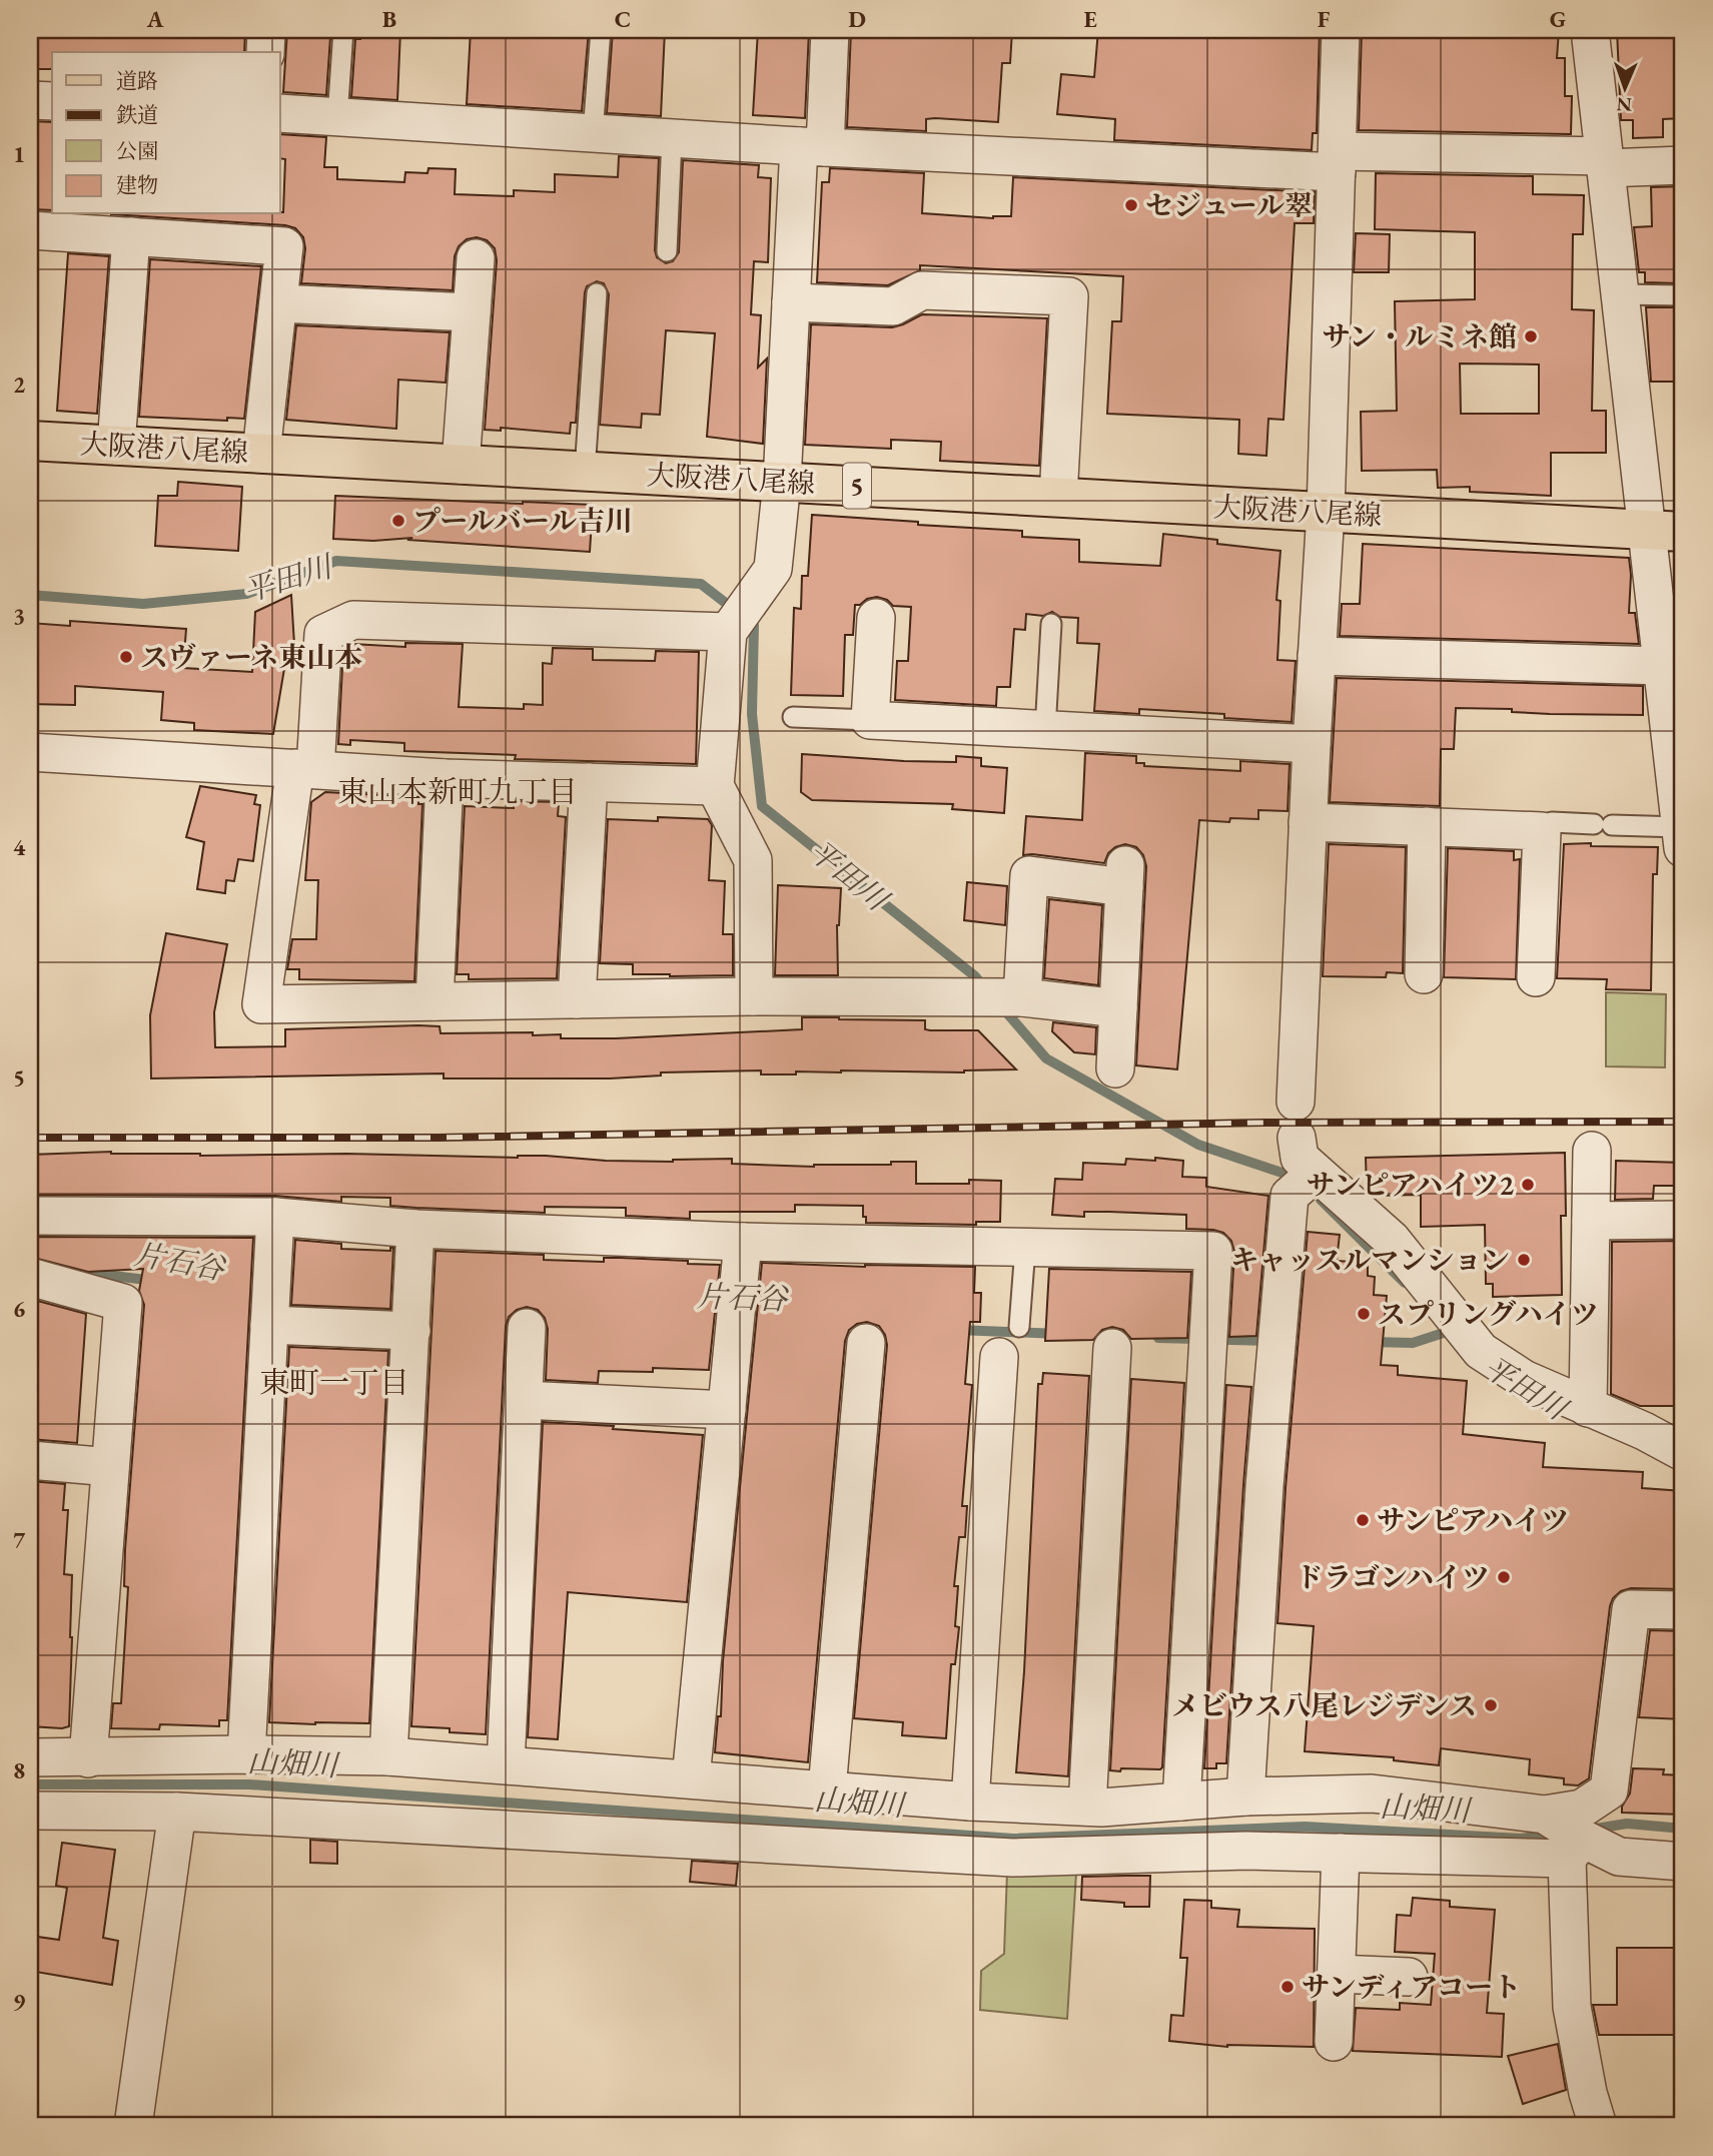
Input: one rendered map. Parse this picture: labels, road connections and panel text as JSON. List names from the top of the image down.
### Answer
{
  "streets": {
    "main road": ["大阪港八尾線", "5"]
  },
  "districts": ["東山本新町九丁目", "東町一丁目"],
  "water": ["平田川", "片石谷", "山畑川"],
  "places": [
    "セジュール翠",
    "サン・ルミネ館",
    "プールバール吉川",
    "スヴァーネ東山本",
    "サンピアハイツ2",
    "キャッスルマンション",
    "スプリングハイツ",
    "サンピアハイツ",
    "ドラゴンハイツ",
    "メビウス八尾レジデンス",
    "サンディアコート"
  ],
  "legend": [
    "道路",
    "鉄道",
    "公園",
    "建物"
  ],
  "north": "bottom",
  "grid": {
    "columns": [
      "A",
      "B",
      "C",
      "D",
      "E",
      "F",
      "G"
    ],
    "rows": [
      "1",
      "2",
      "3",
      "4",
      "5",
      "6",
      "7",
      "8",
      "9"
    ]
  }
}
